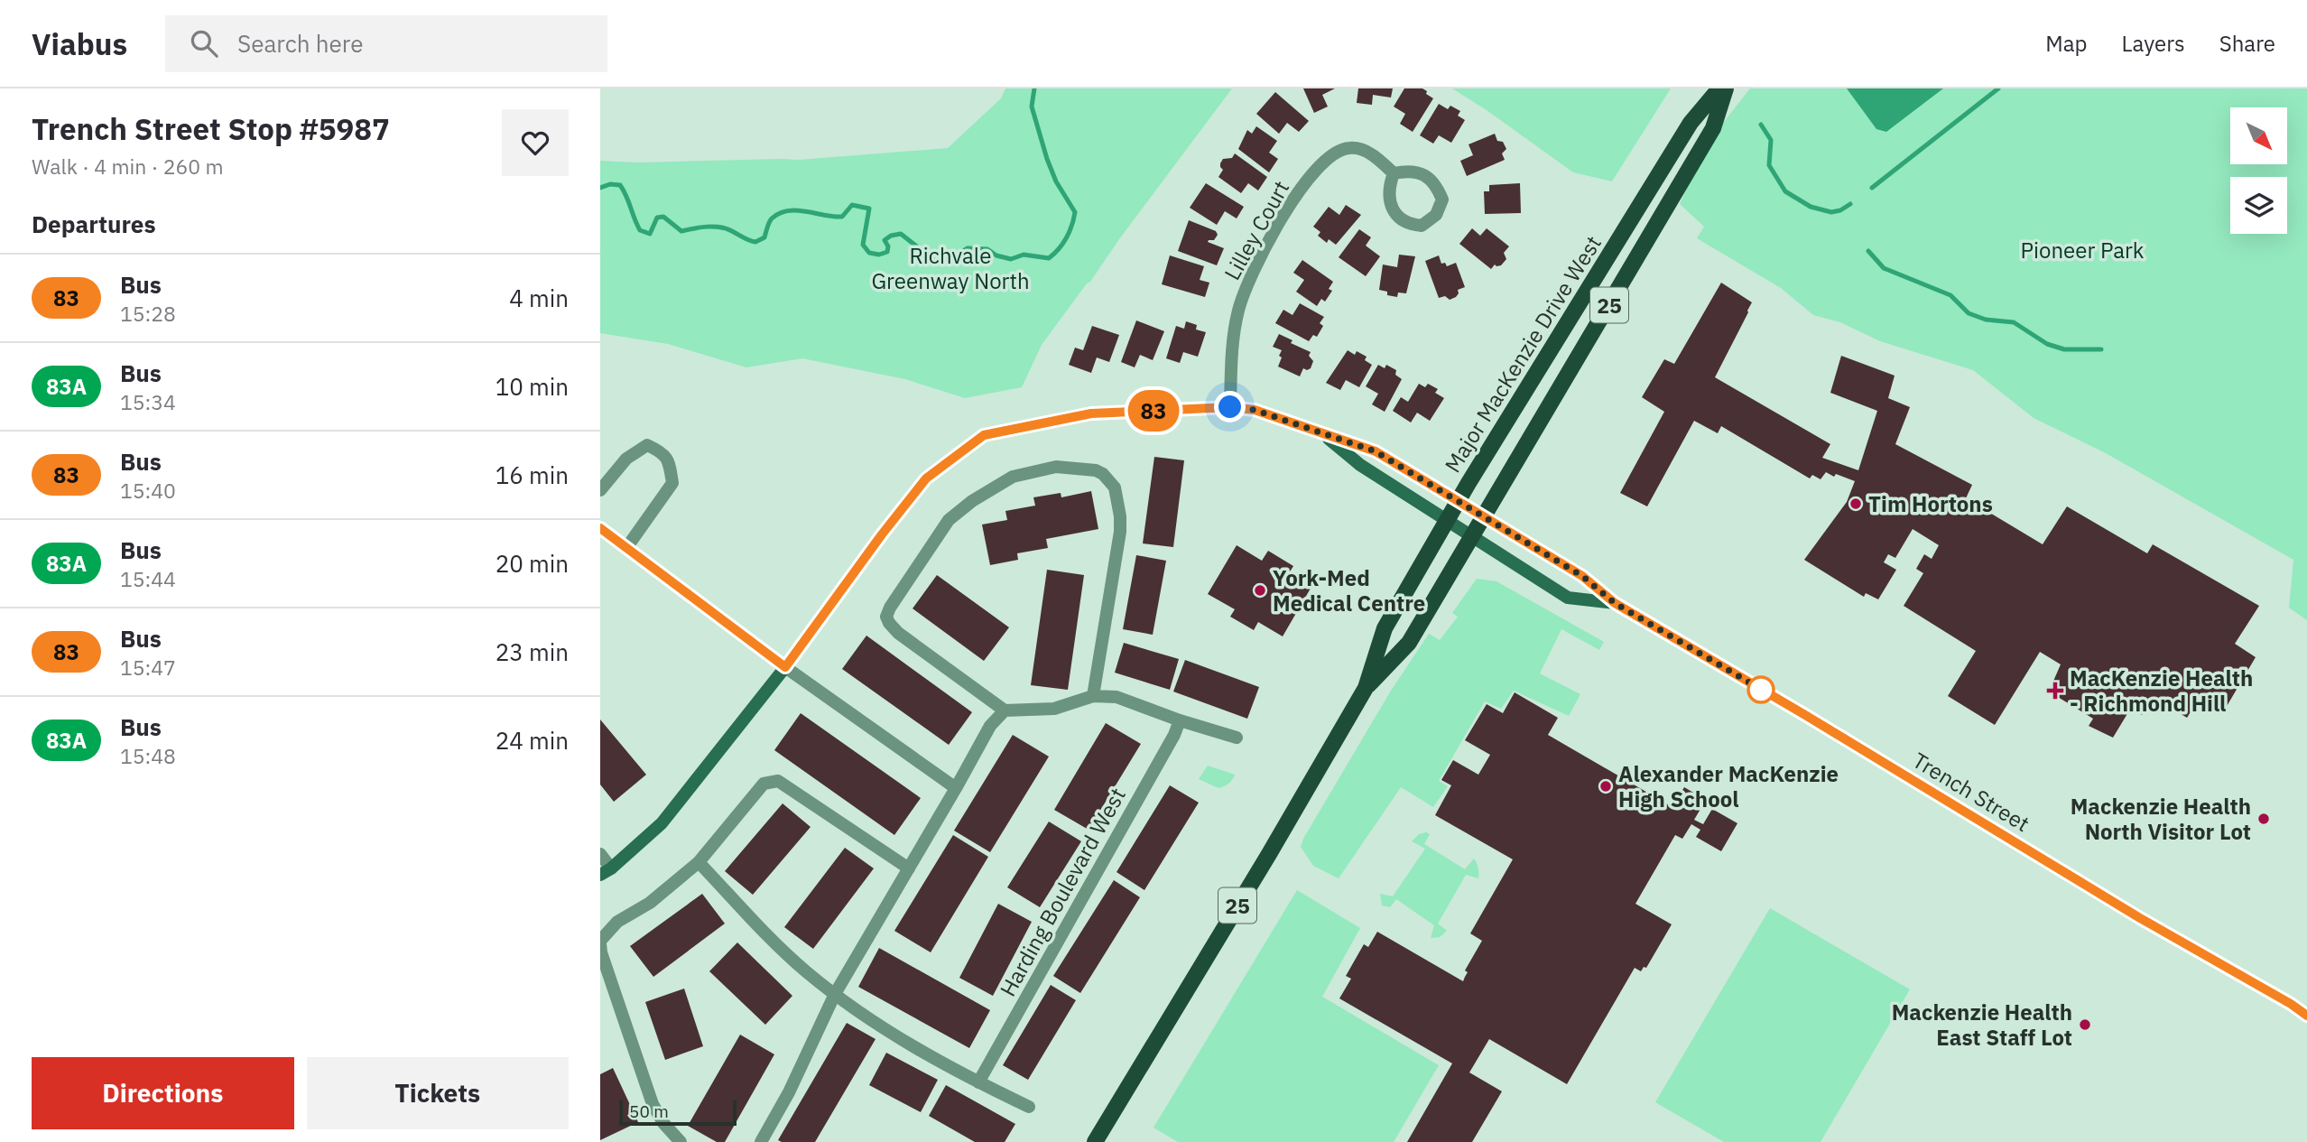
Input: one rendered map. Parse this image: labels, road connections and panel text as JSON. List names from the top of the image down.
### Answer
{
  "streets": {
    "main road": ["25", "Major MacKenzie Drive West"],
    "street": ["Lilley Court", "Trench Street", "Harding Boulevard West"]
  },
  "crossings": [
    ["Major MacKenzie Drive West", "Trench Street"]
  ],
  "parks": ["Pioneer Park", "Richvale Greenway North"],
  "places": {
    "other": [
      "Tim Hortons",
      "York-Med Medical Centre",
      "Alexander MacKenzie High School",
      "Mackenzie Health North Visitor Lot",
      "Mackenzie Health East Staff Lot"
    ],
    "health": ["MacKenzie Health - Richmond Hill"]
  },
  "lines": ["bus line 83"],
  "scale_bar": "50 m",
  "north": "bottom right",
  "page": {
    "header": "Viabus",
    "search": "Search here",
    "nav": ["Map", "Layers", "Share"],
    "heading": [
      ["Trench Street Stop #5987", "Walk · 4 min · 260 m"],
      "Departures"
    ],
    "on_map": "83",
    "list": [
      {
        "mark": "83",
        "name": "Bus",
        "note": "15:28",
        "value": "4 min"
      },
      {
        "mark": "83A",
        "name": "Bus",
        "note": "15:34",
        "value": "10 min"
      },
      {
        "mark": "83",
        "name": "Bus",
        "note": "15:40",
        "value": "16 min"
      },
      {
        "mark": "83A",
        "name": "Bus",
        "note": "15:44",
        "value": "20 min"
      },
      {
        "mark": "83",
        "name": "Bus",
        "note": "15:47",
        "value": "23 min"
      },
      {
        "mark": "83A",
        "name": "Bus",
        "note": "15:48",
        "value": "24 min"
      }
    ],
    "buttons": ["Directions", "Tickets"],
    "scale": "50 m"
  }
}
